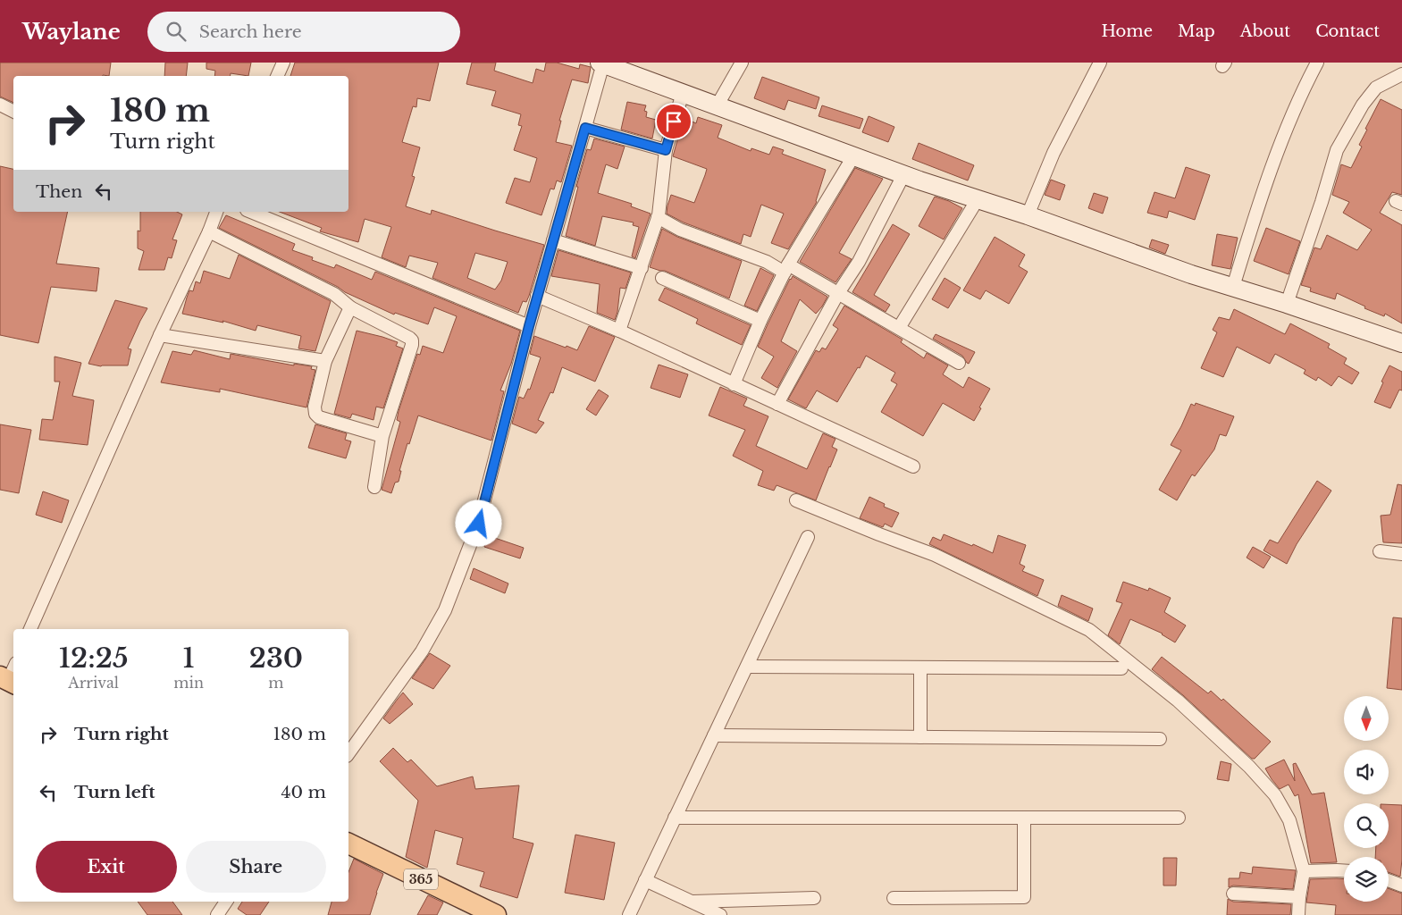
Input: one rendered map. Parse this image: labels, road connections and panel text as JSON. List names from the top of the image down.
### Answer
{
  "streets": {
    "main road": ["365"]
  },
  "north": "bottom",
  "page": {
    "header": "Waylane",
    "search": "Search here",
    "nav": [
      "Home",
      "Map",
      "About",
      "Contact"
    ],
    "turn": ["180 m", "Turn right"],
    "then": "Then",
    "eta": [
      "12:25",
      "Arrival",
      "1",
      "min",
      "230",
      "m"
    ],
    "list": [
      {
        "name": "Turn right",
        "value": "180 m"
      },
      {
        "name": "Turn left",
        "value": "40 m"
      }
    ],
    "buttons": ["Exit", "Share"]
  }
}
